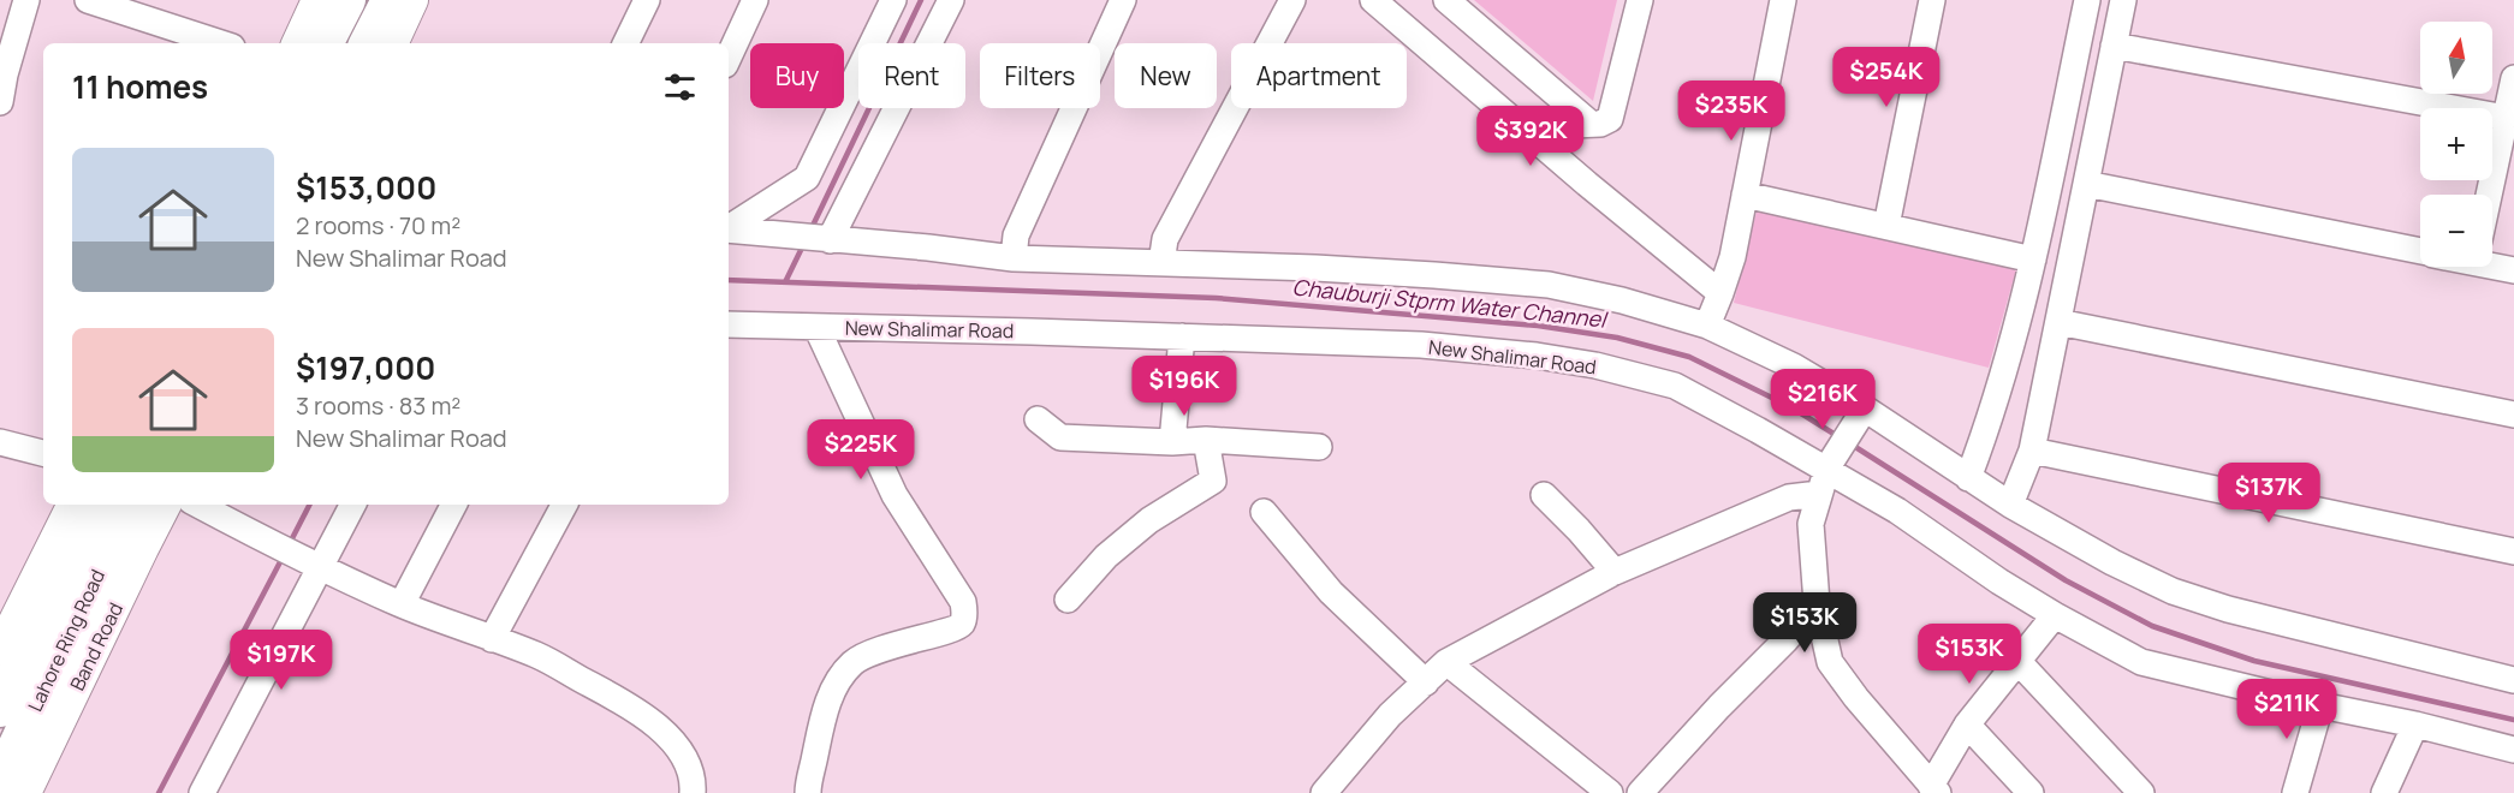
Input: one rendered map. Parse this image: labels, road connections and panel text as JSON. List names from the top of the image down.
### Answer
{
  "streets": {
    "highway": ["Lahore Ring Road"],
    "main road": ["Band Road"],
    "street": ["New Shalimar Road"]
  },
  "water": ["Chauburji Stprm Water Channel"],
  "north": "top",
  "page": {
    "map_buttons": ["+", "−"],
    "chip": [
      "Buy",
      "Rent",
      "Filters",
      "New",
      "Apartment"
    ],
    "heading": "11 homes",
    "price": [
      "$254K",
      "$235K",
      "$392K",
      "$196K",
      "$216K",
      "$225K",
      "$137K",
      "$153K",
      "$153K",
      "$197K",
      "$211K"
    ],
    "list": [
      {
        "name": "$153,000",
        "note": "2 rooms · 70 m² · New Shalimar Road"
      },
      {
        "name": "$197,000",
        "note": "3 rooms · 83 m² · New Shalimar Road"
      }
    ]
  }
}
